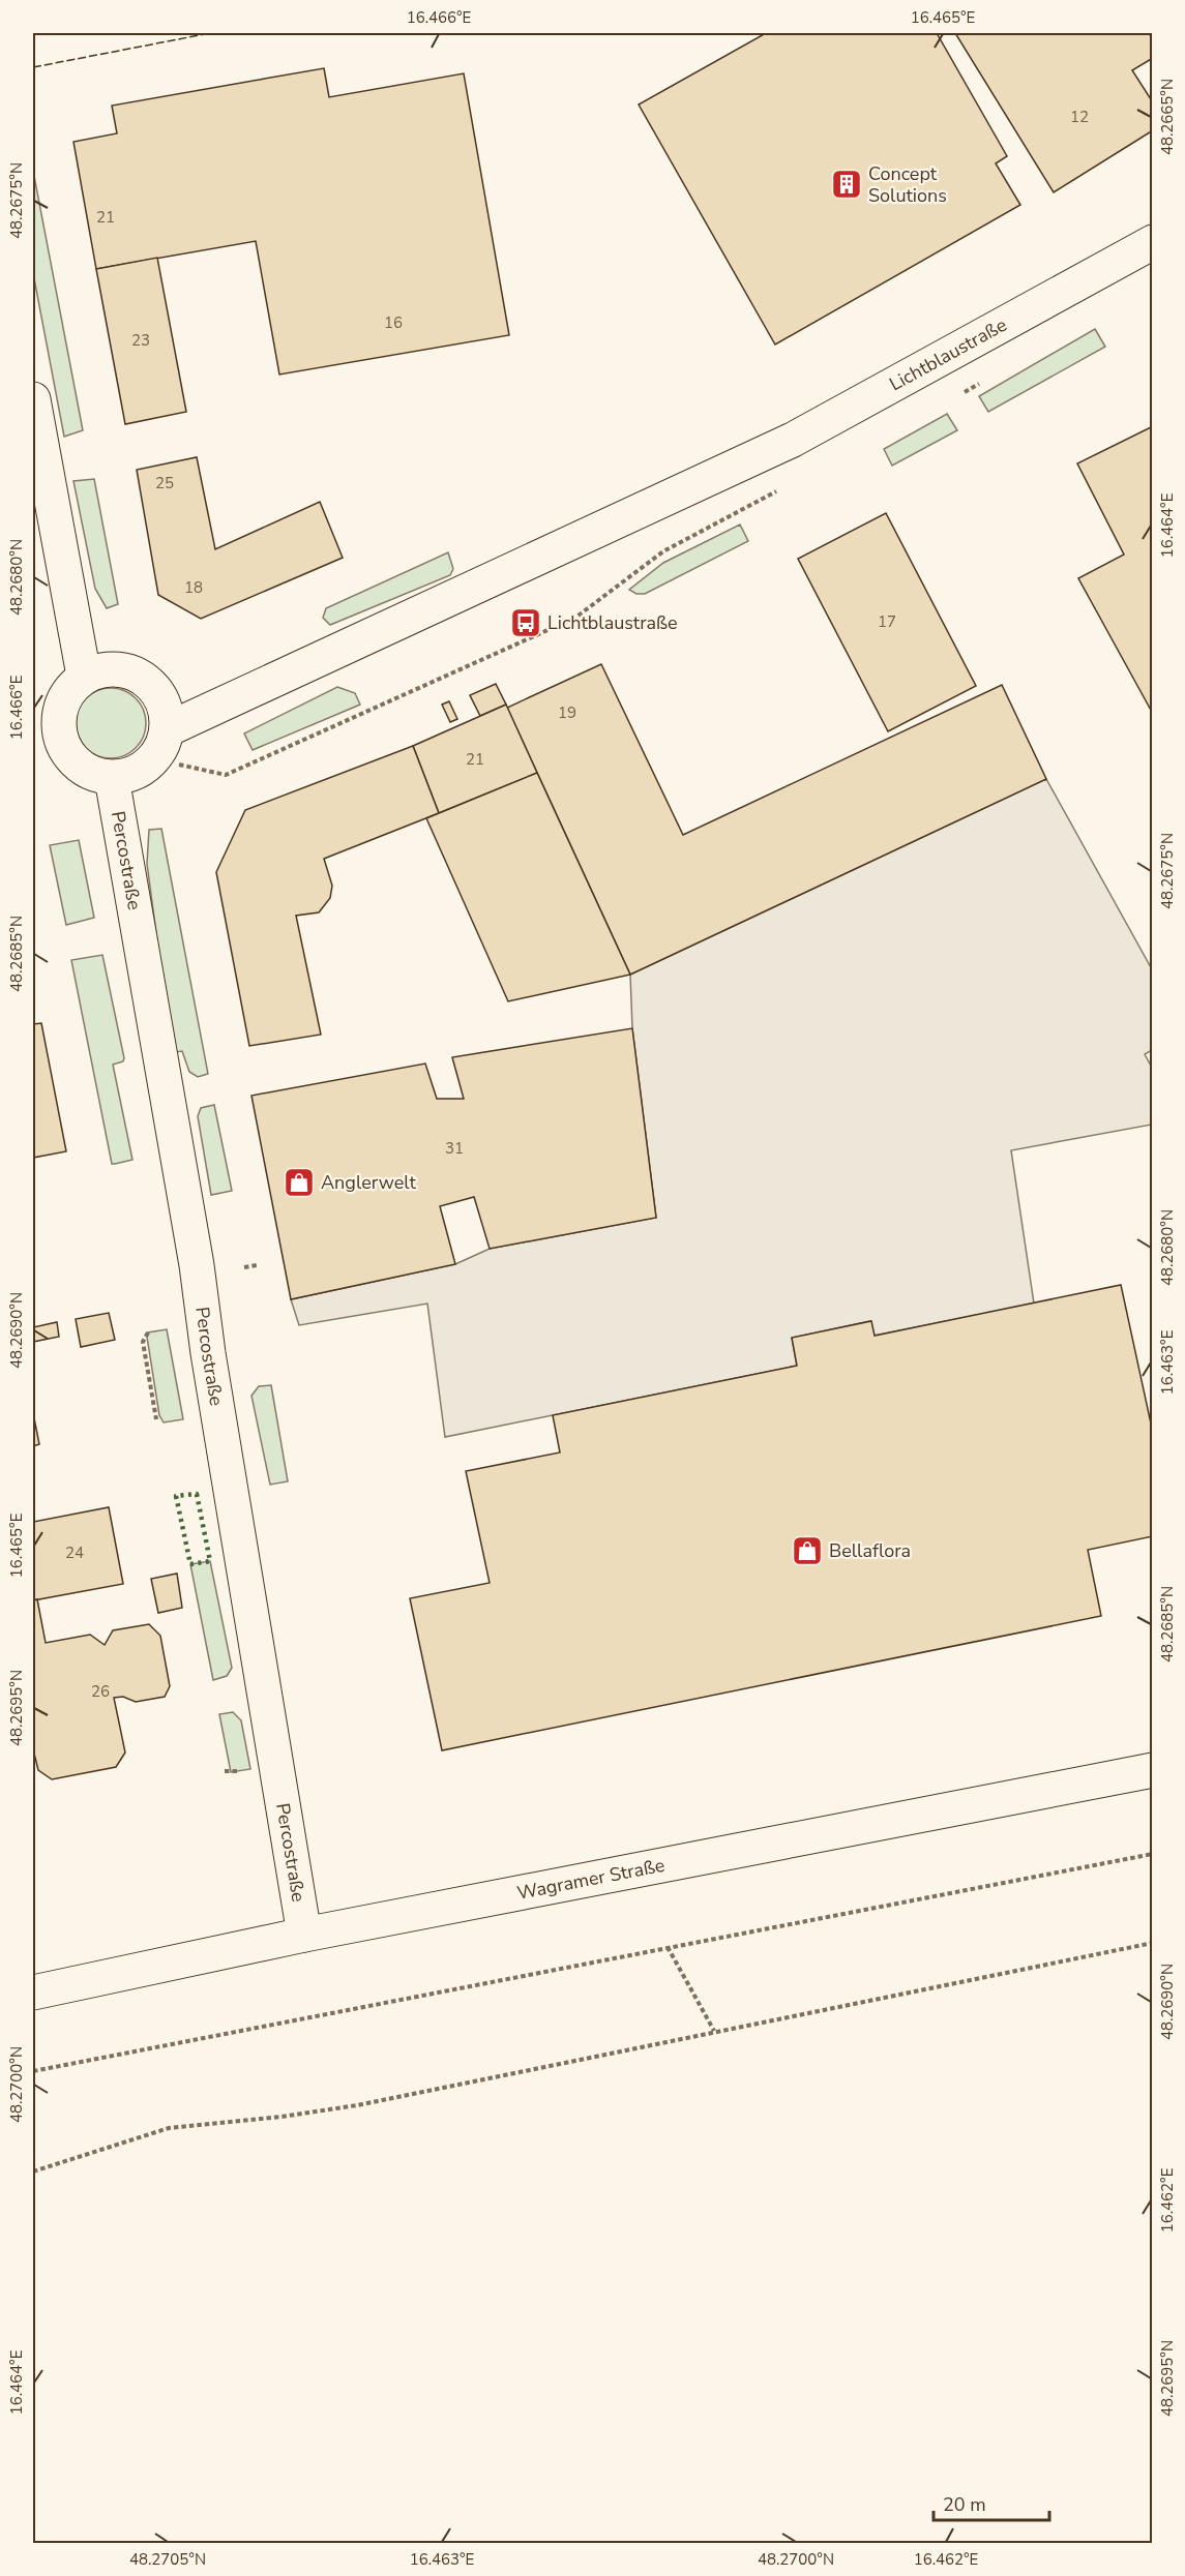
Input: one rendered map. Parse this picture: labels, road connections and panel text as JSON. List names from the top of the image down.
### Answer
{
  "streets": {
    "street": ["Lichtblaustraße", "Percostraße", "Wagramer Straße"]
  },
  "crossings": [
    ["Lichtblaustraße", "Percostraße"],
    ["Percostraße", "Wagramer Straße"]
  ],
  "places": {
    "building": ["Concept Solutions"],
    "bus stop": ["Lichtblaustraße"],
    "shop": ["Anglerwelt", "Bellaflora"]
  },
  "house_numbers": [
    "12",
    "21",
    "16",
    "23",
    "25",
    "18",
    "17",
    "19",
    "21",
    "31",
    "24",
    "26"
  ],
  "scale_bar": "20 m",
  "coordinates": [
    "16.466°E",
    "16.465°E",
    "48.2665°N",
    "48.2675°N",
    "16.464°E",
    "48.2680°N",
    "48.2685°N",
    "48.2690°N",
    "16.463°E",
    "48.2695°N",
    "48.2700°N",
    "16.462°E",
    "48.2705°N"
  ]
}
